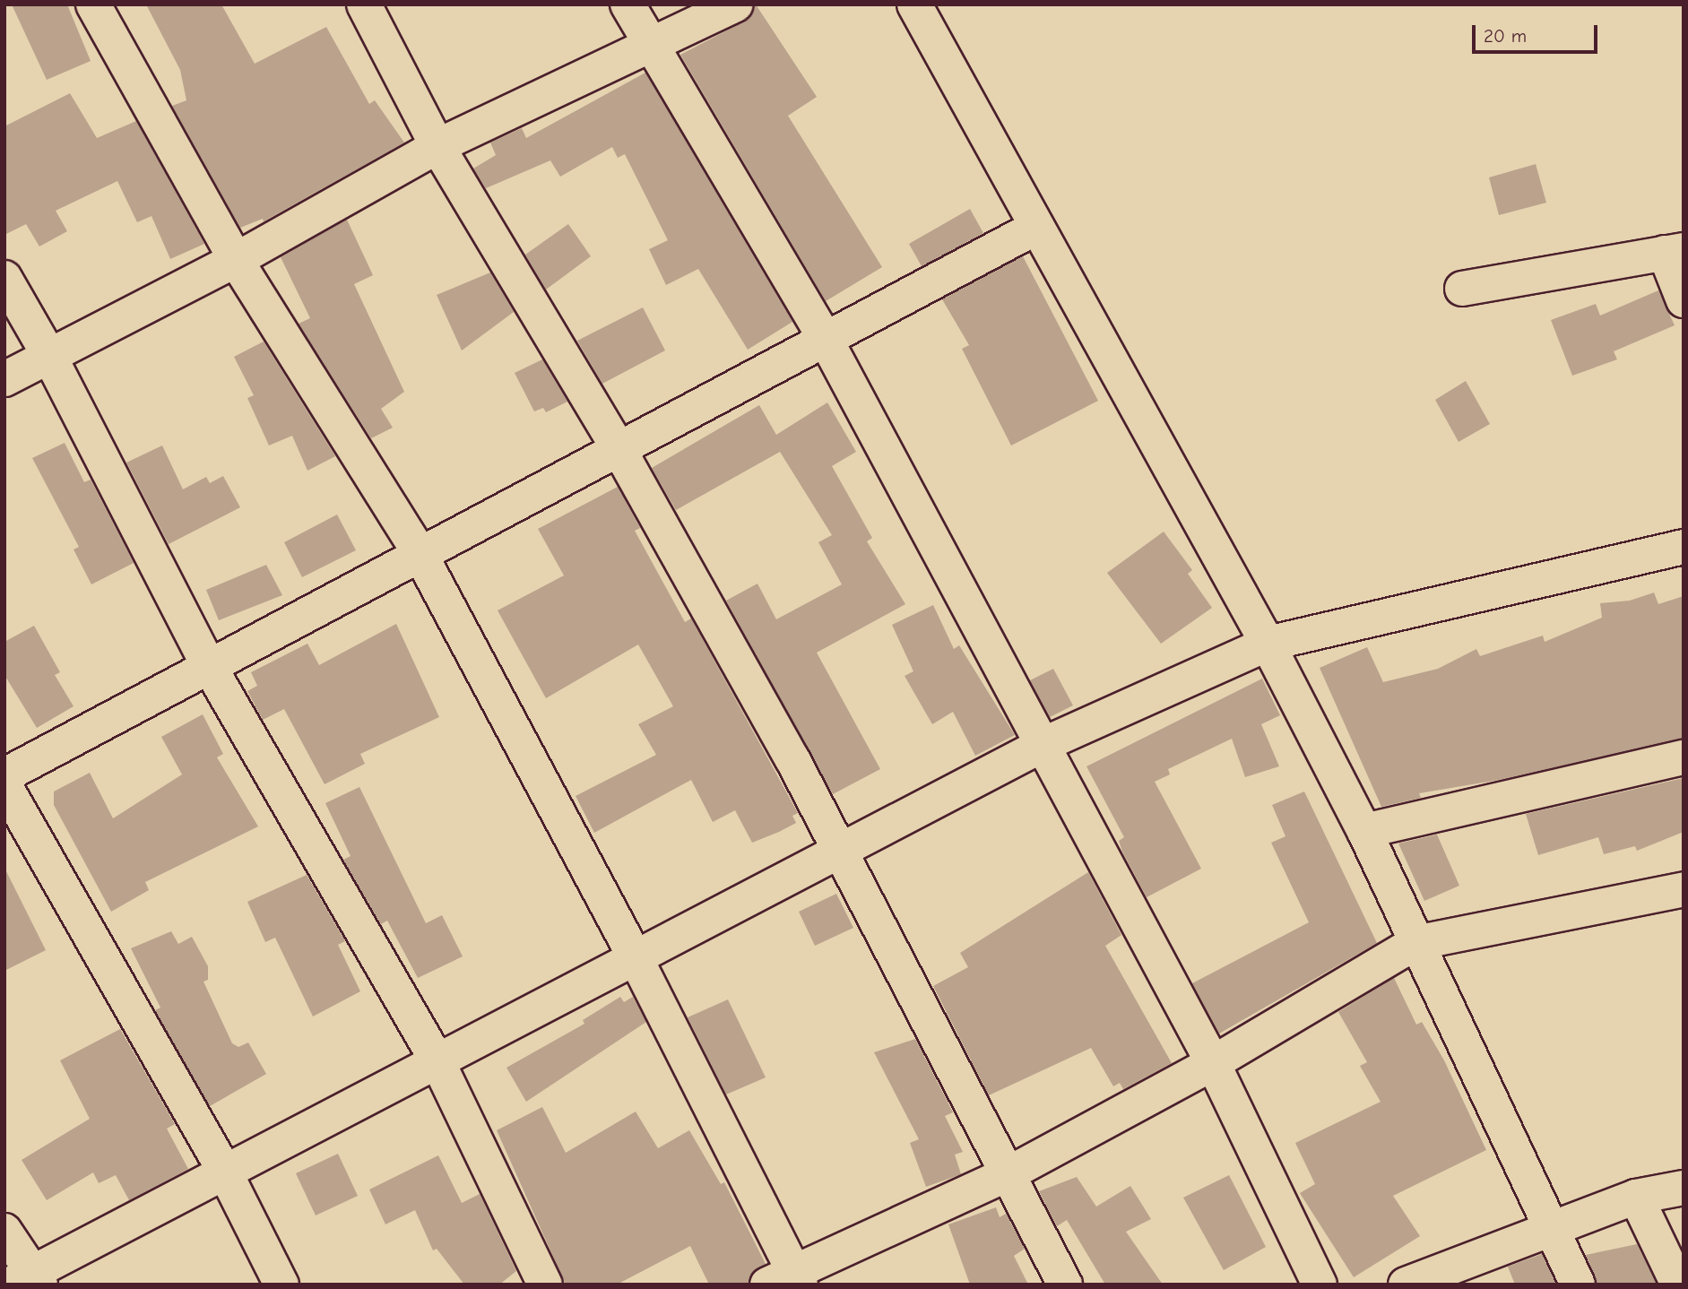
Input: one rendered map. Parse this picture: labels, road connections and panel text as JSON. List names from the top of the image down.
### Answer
{
  "scale_bar": "20 m"
}
